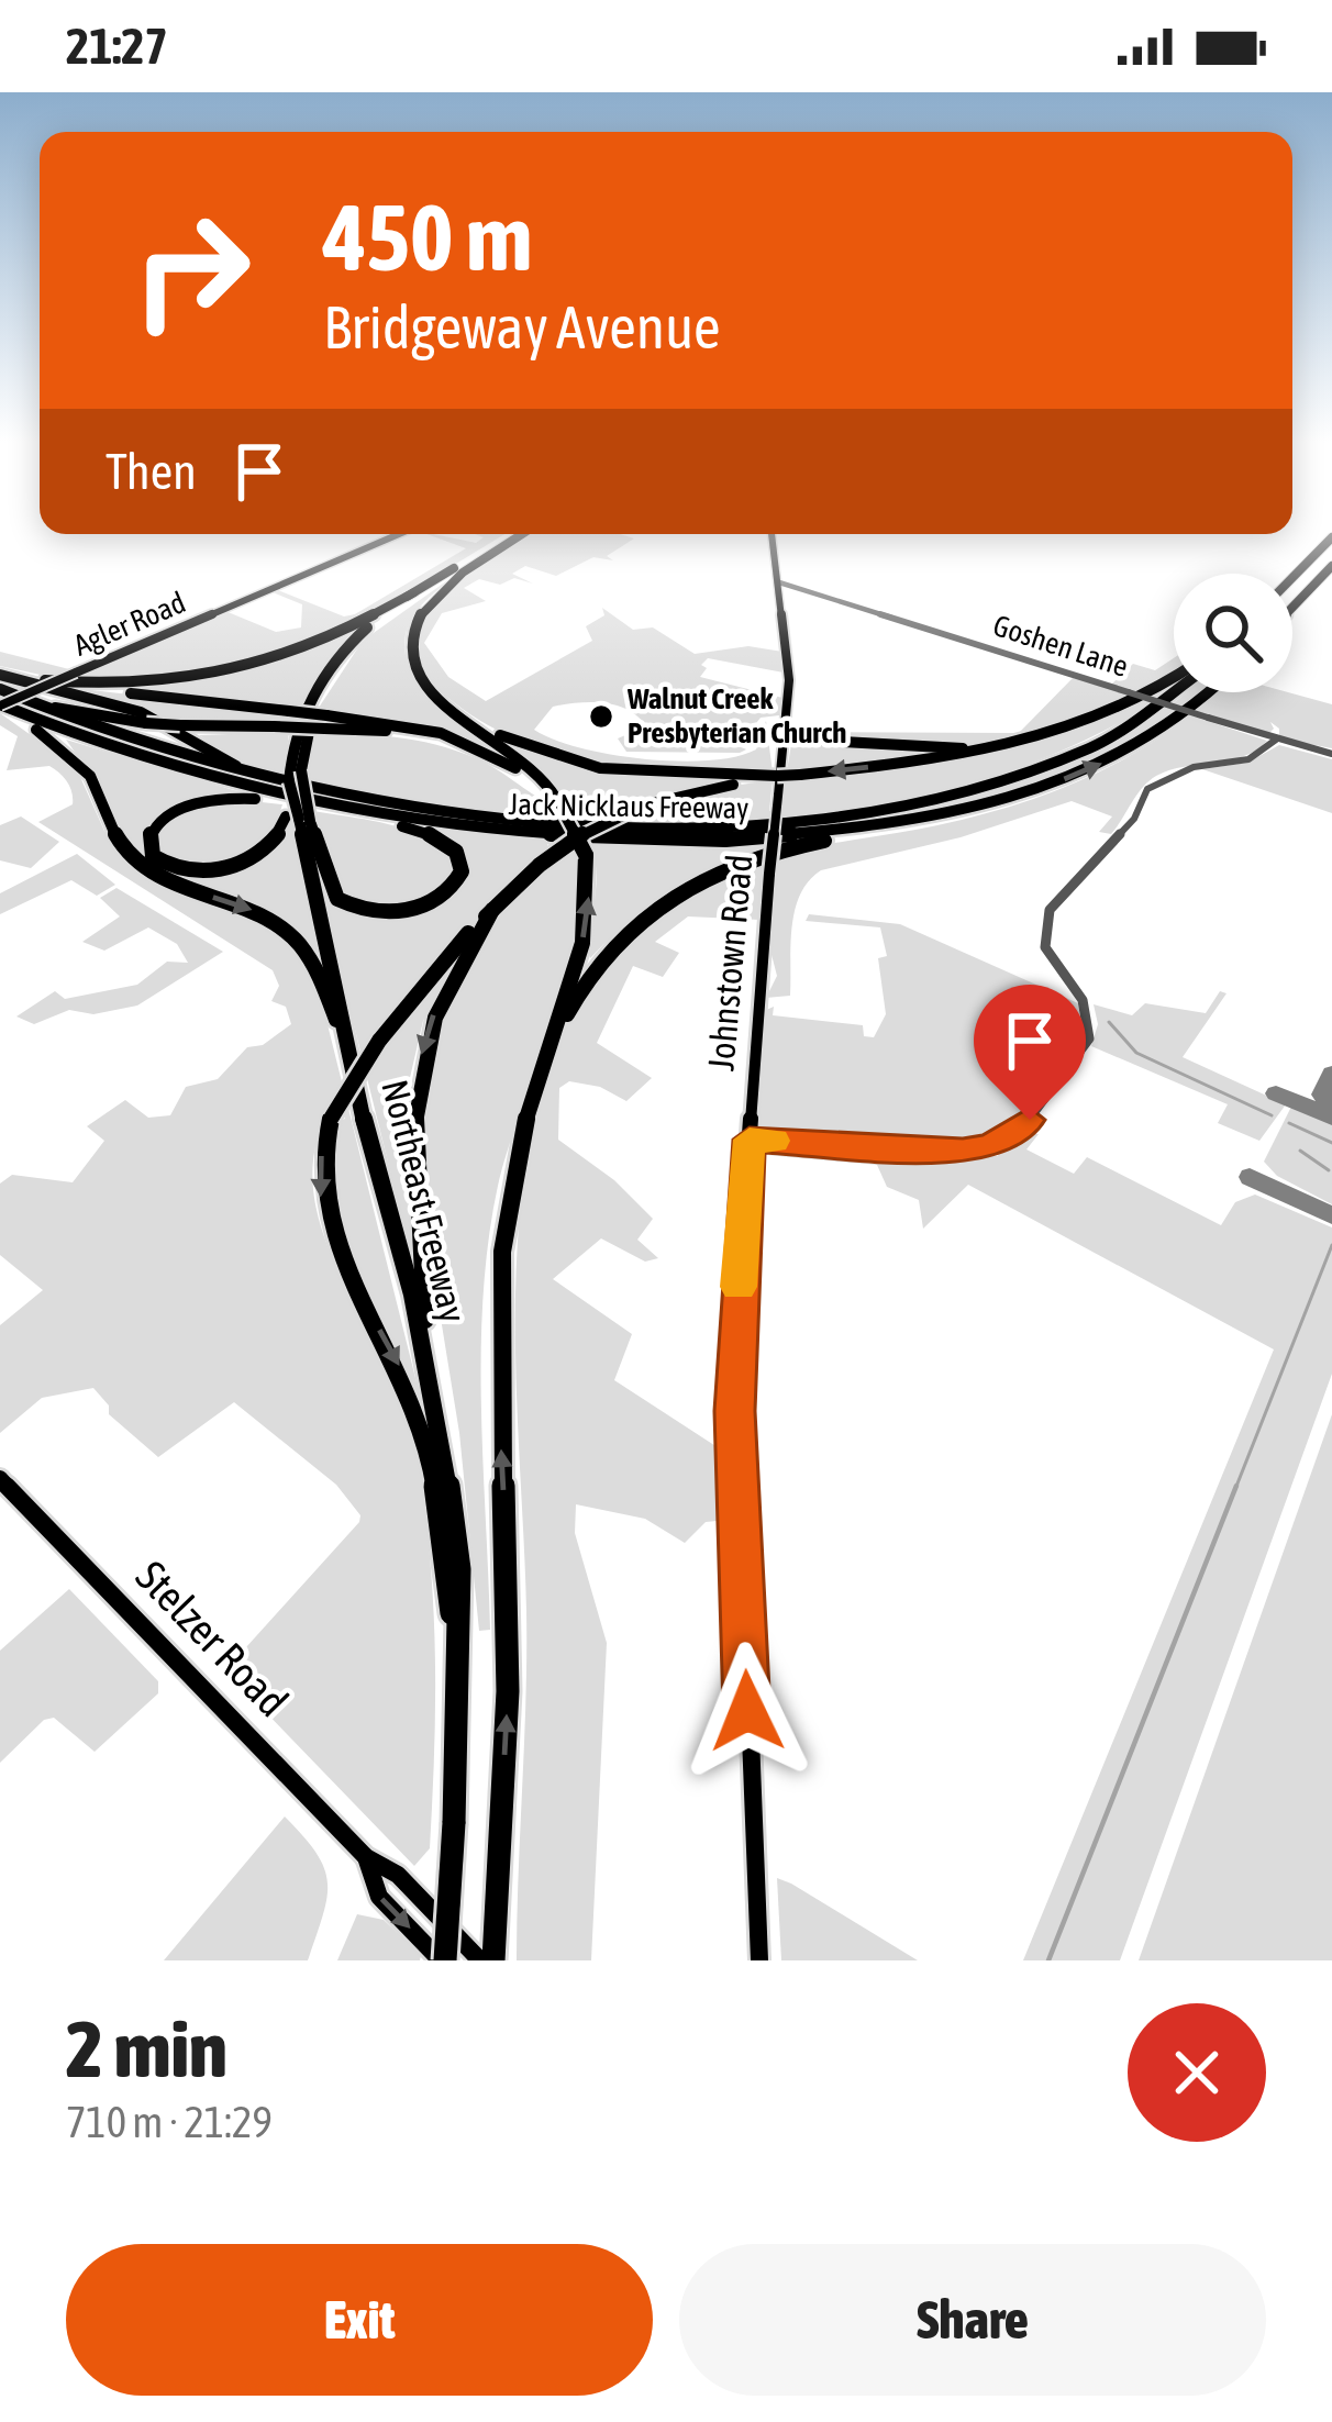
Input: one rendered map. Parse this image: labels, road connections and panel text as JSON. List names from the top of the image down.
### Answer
{
  "streets": {
    "highway": ["Jack Nicklaus Freeway", "Northeast Freeway"],
    "main road": ["Agler Road", "Johnstown Road", "Stelzer Road"],
    "street": ["Goshen Lane"]
  },
  "crossings": [
    ["Agler Road", "Jack Nicklaus Freeway"],
    ["Goshen Lane", "Johnstown Road"],
    ["Northeast Freeway", "Stelzer Road"]
  ],
  "places": ["Walnut Creek Presbyterian Church"],
  "page": {
    "status": "21:27",
    "turn": ["450 m", "Bridgeway Avenue"],
    "then": "Then",
    "heading": ["2 min", "710 m · 21:29"],
    "buttons": ["Exit", "Share"]
  }
}
